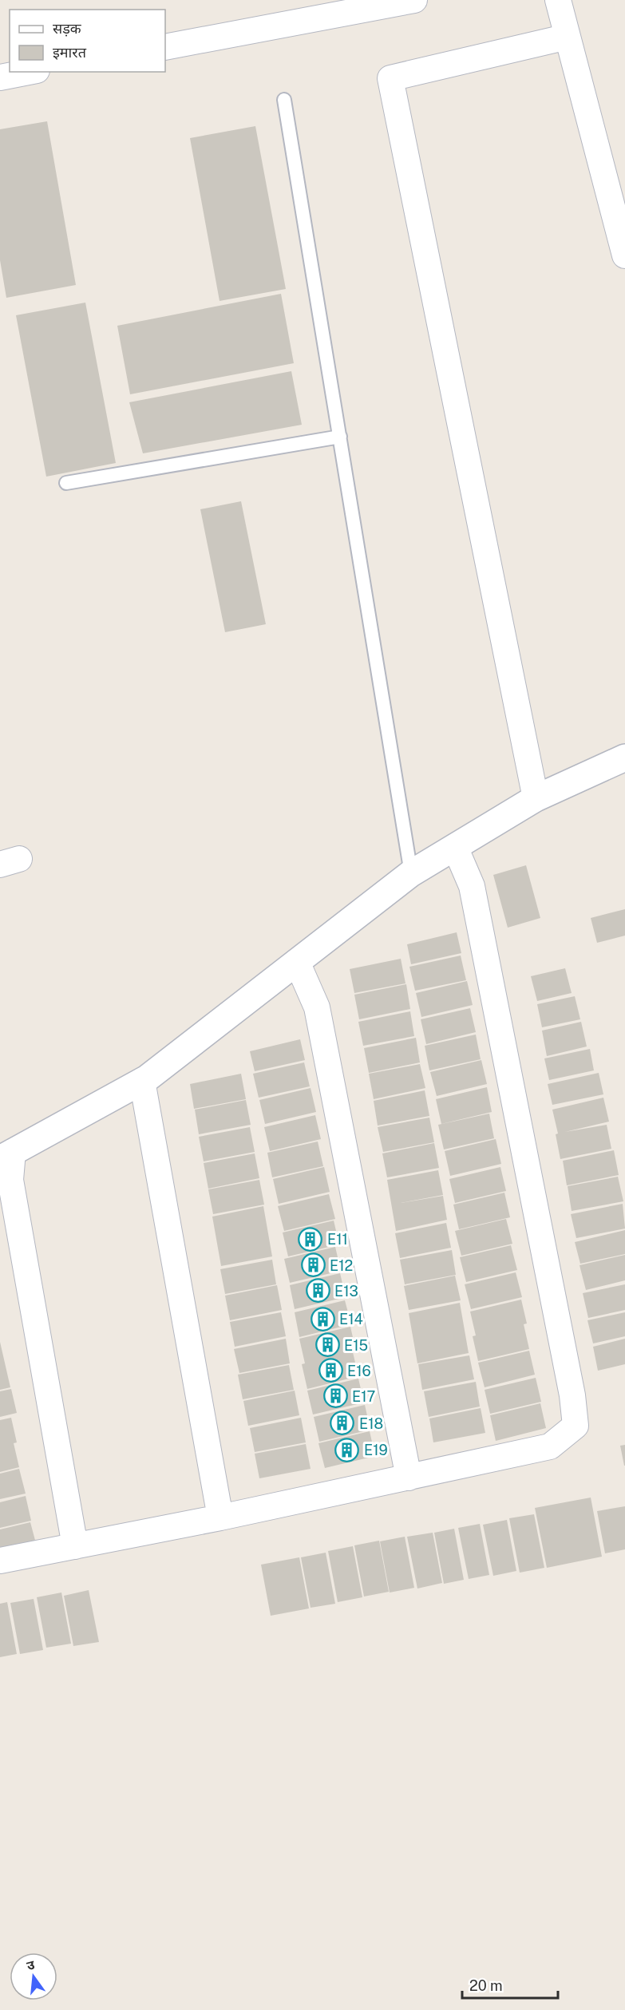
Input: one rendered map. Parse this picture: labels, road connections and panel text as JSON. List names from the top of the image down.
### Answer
{
  "places": {
    "building": [
      "E11",
      "E12",
      "E13",
      "E14",
      "E15",
      "E16",
      "E17",
      "E18",
      "E19"
    ]
  },
  "legend": ["सड़क", "इमारत"],
  "scale_bar": "20 m",
  "north": "top"
}
